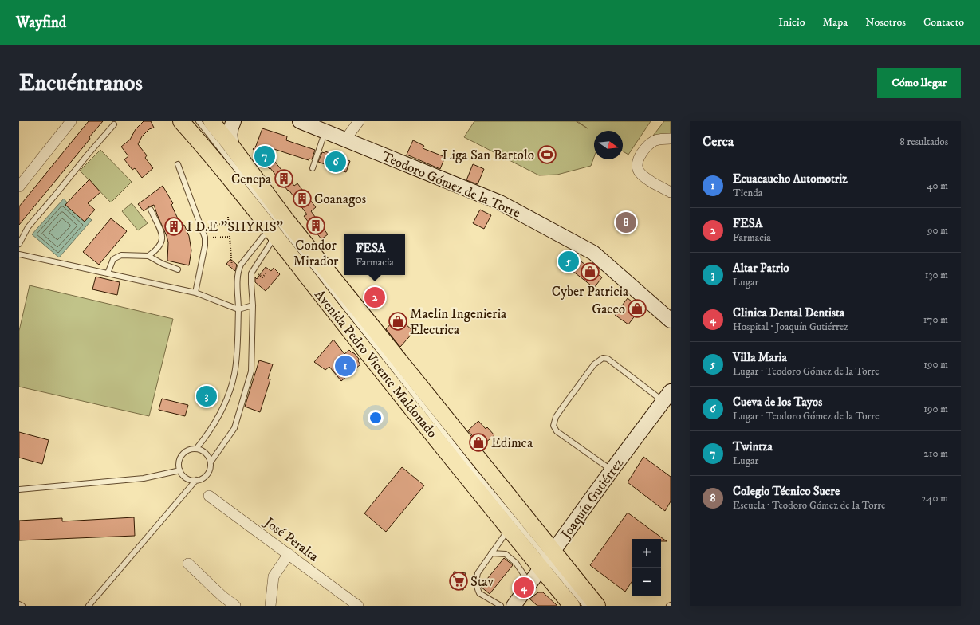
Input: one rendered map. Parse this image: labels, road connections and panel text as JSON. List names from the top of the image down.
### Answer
{
  "streets": {
    "main road": ["Avenida Pedro Vicente Maldonado"],
    "street": ["Teodoro Gómez de la Torre", "Joaquín Gutiérrez", "José Peralta"]
  },
  "crossings": [
    ["Avenida Pedro Vicente Maldonado", "Joaquín Gutiérrez"]
  ],
  "places": {
    "sports": ["Liga San Bartolo"],
    "building": [
      "Cenepa",
      "Coanagos",
      "Condor Mirador",
      "I D.E \"SHYRIS\""
    ],
    "shop": [
      "Cyber Patricia",
      "Gaeco",
      "Maelin Ingenieria Electrica",
      "Edimca"
    ],
    "supermarket": ["Stav"]
  },
  "north": "right",
  "page": {
    "header": "Wayfind",
    "nav": [
      "Inicio",
      "Mapa",
      "Nosotros",
      "Contacto"
    ],
    "buttons": "Cómo llegar",
    "title": "Encuéntranos",
    "heading": ["Cerca", "8 resultados"],
    "pins": [
      "7",
      "6",
      "8",
      "5",
      "2",
      "1",
      "3",
      "4"
    ],
    "list": [
      {
        "mark": "1",
        "name": "Ecuacaucho Automotriz",
        "note": "Tienda",
        "value": "40 m"
      },
      {
        "mark": "2",
        "name": "FESA",
        "note": "Farmacia",
        "value": "90 m"
      },
      {
        "mark": "3",
        "name": "Altar Patrio",
        "note": "Lugar",
        "value": "130 m"
      },
      {
        "mark": "4",
        "name": "Clinica Dental Dentista",
        "note": "Hospital · Joaquín Gutiérrez",
        "value": "170 m"
      },
      {
        "mark": "5",
        "name": "Villa Maria",
        "note": "Lugar · Teodoro Gómez de la Torre",
        "value": "190 m"
      },
      {
        "mark": "6",
        "name": "Cueva de los Tayos",
        "note": "Lugar · Teodoro Gómez de la Torre",
        "value": "190 m"
      },
      {
        "mark": "7",
        "name": "Twintza",
        "note": "Lugar",
        "value": "210 m"
      },
      {
        "mark": "8",
        "name": "Colegio Técnico Sucre",
        "note": "Escuela · Teodoro Gómez de la Torre",
        "value": "240 m"
      }
    ],
    "popup": ["FESA", "Farmacia"],
    "map_buttons": ["+", "−"]
  }
}
